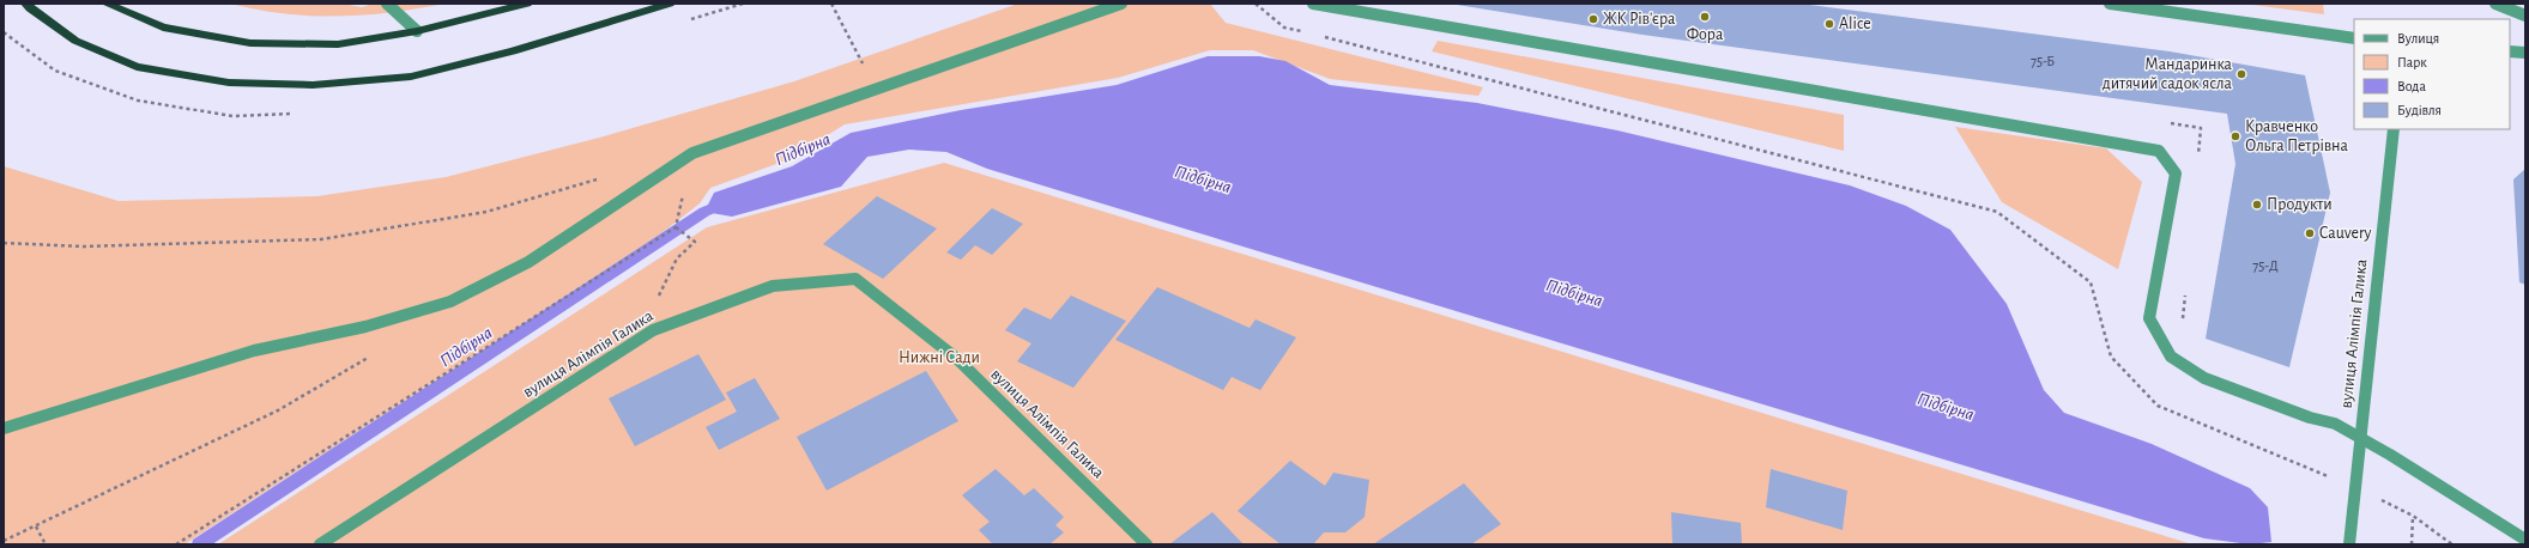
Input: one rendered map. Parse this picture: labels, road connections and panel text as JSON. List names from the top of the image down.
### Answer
{
  "streets": {
    "street": ["вулиця Алімпія Галика"]
  },
  "water": ["Підбірна"],
  "parks": ["Нижні Сади"],
  "places": [
    "Фора",
    "ЖК Рів'єра",
    "Alice",
    "Мандаринка дитячий садок ясла",
    "Кравченко Ольга Петрівна",
    "Продукти",
    "Cauvery"
  ],
  "house_numbers": ["75-Б", "75-Д"],
  "legend": [
    "Вулиця",
    "Парк",
    "Вода",
    "Будівля"
  ]
}
